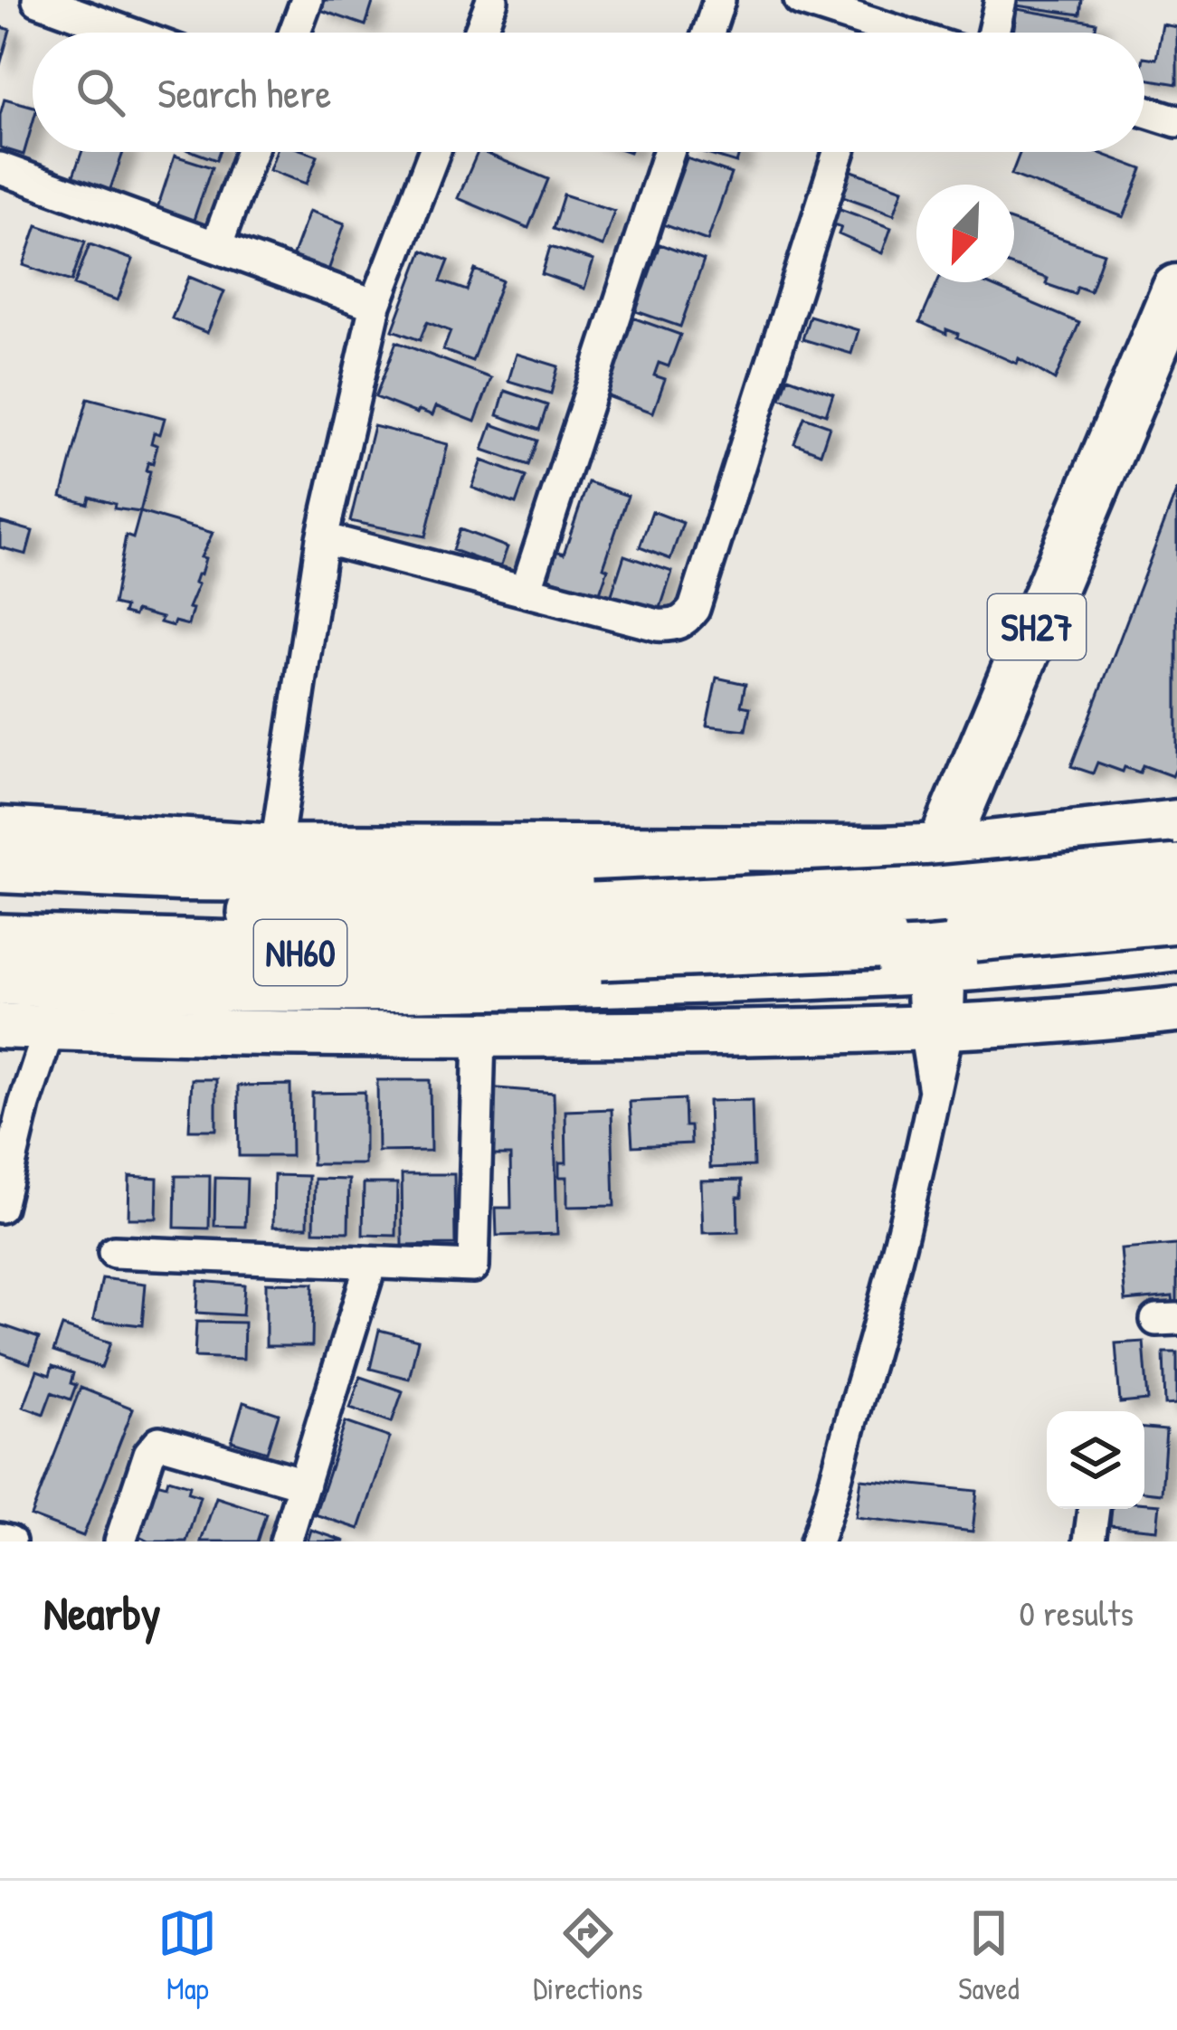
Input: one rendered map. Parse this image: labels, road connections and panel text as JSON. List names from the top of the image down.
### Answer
{
  "streets": {
    "highway": ["NH60"],
    "main road": ["SH27"]
  },
  "north": "bottom left",
  "page": {
    "search": "Search here",
    "heading": ["Nearby", "0 results"],
    "nav": ["Map", "Directions", "Saved"]
  }
}
